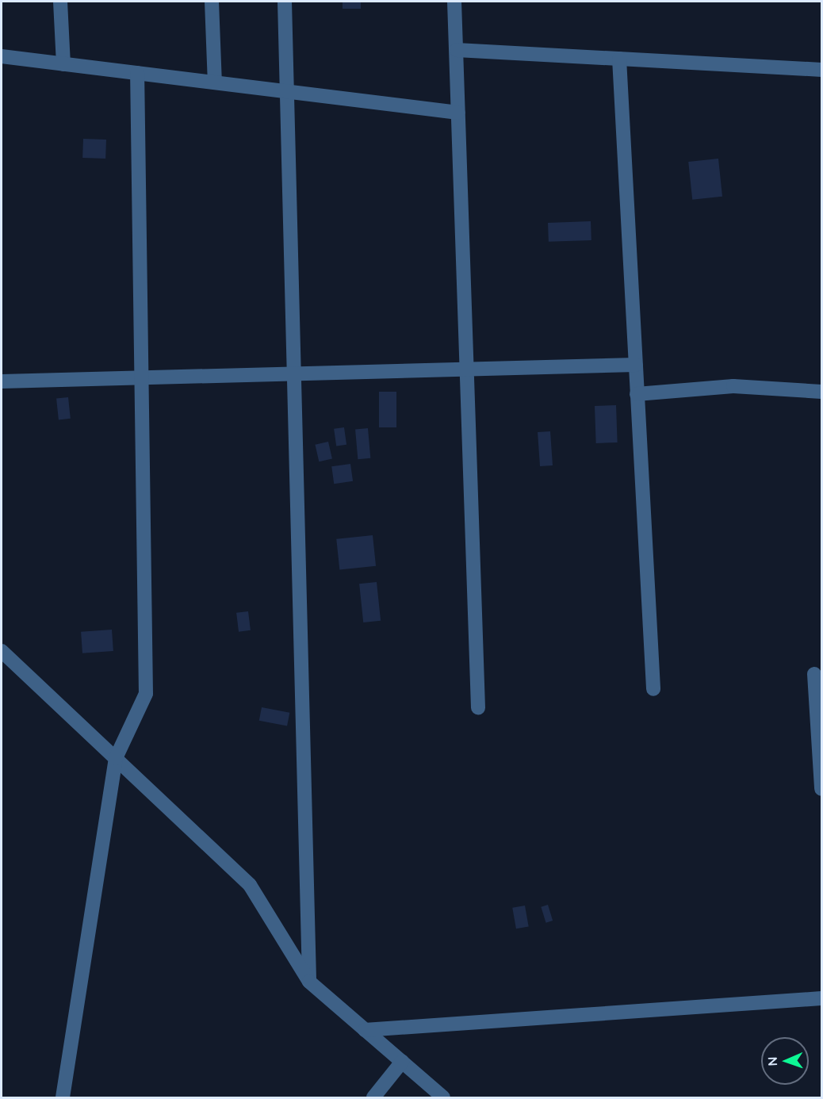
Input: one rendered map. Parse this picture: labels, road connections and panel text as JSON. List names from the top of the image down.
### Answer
{
  "north": "left"
}
